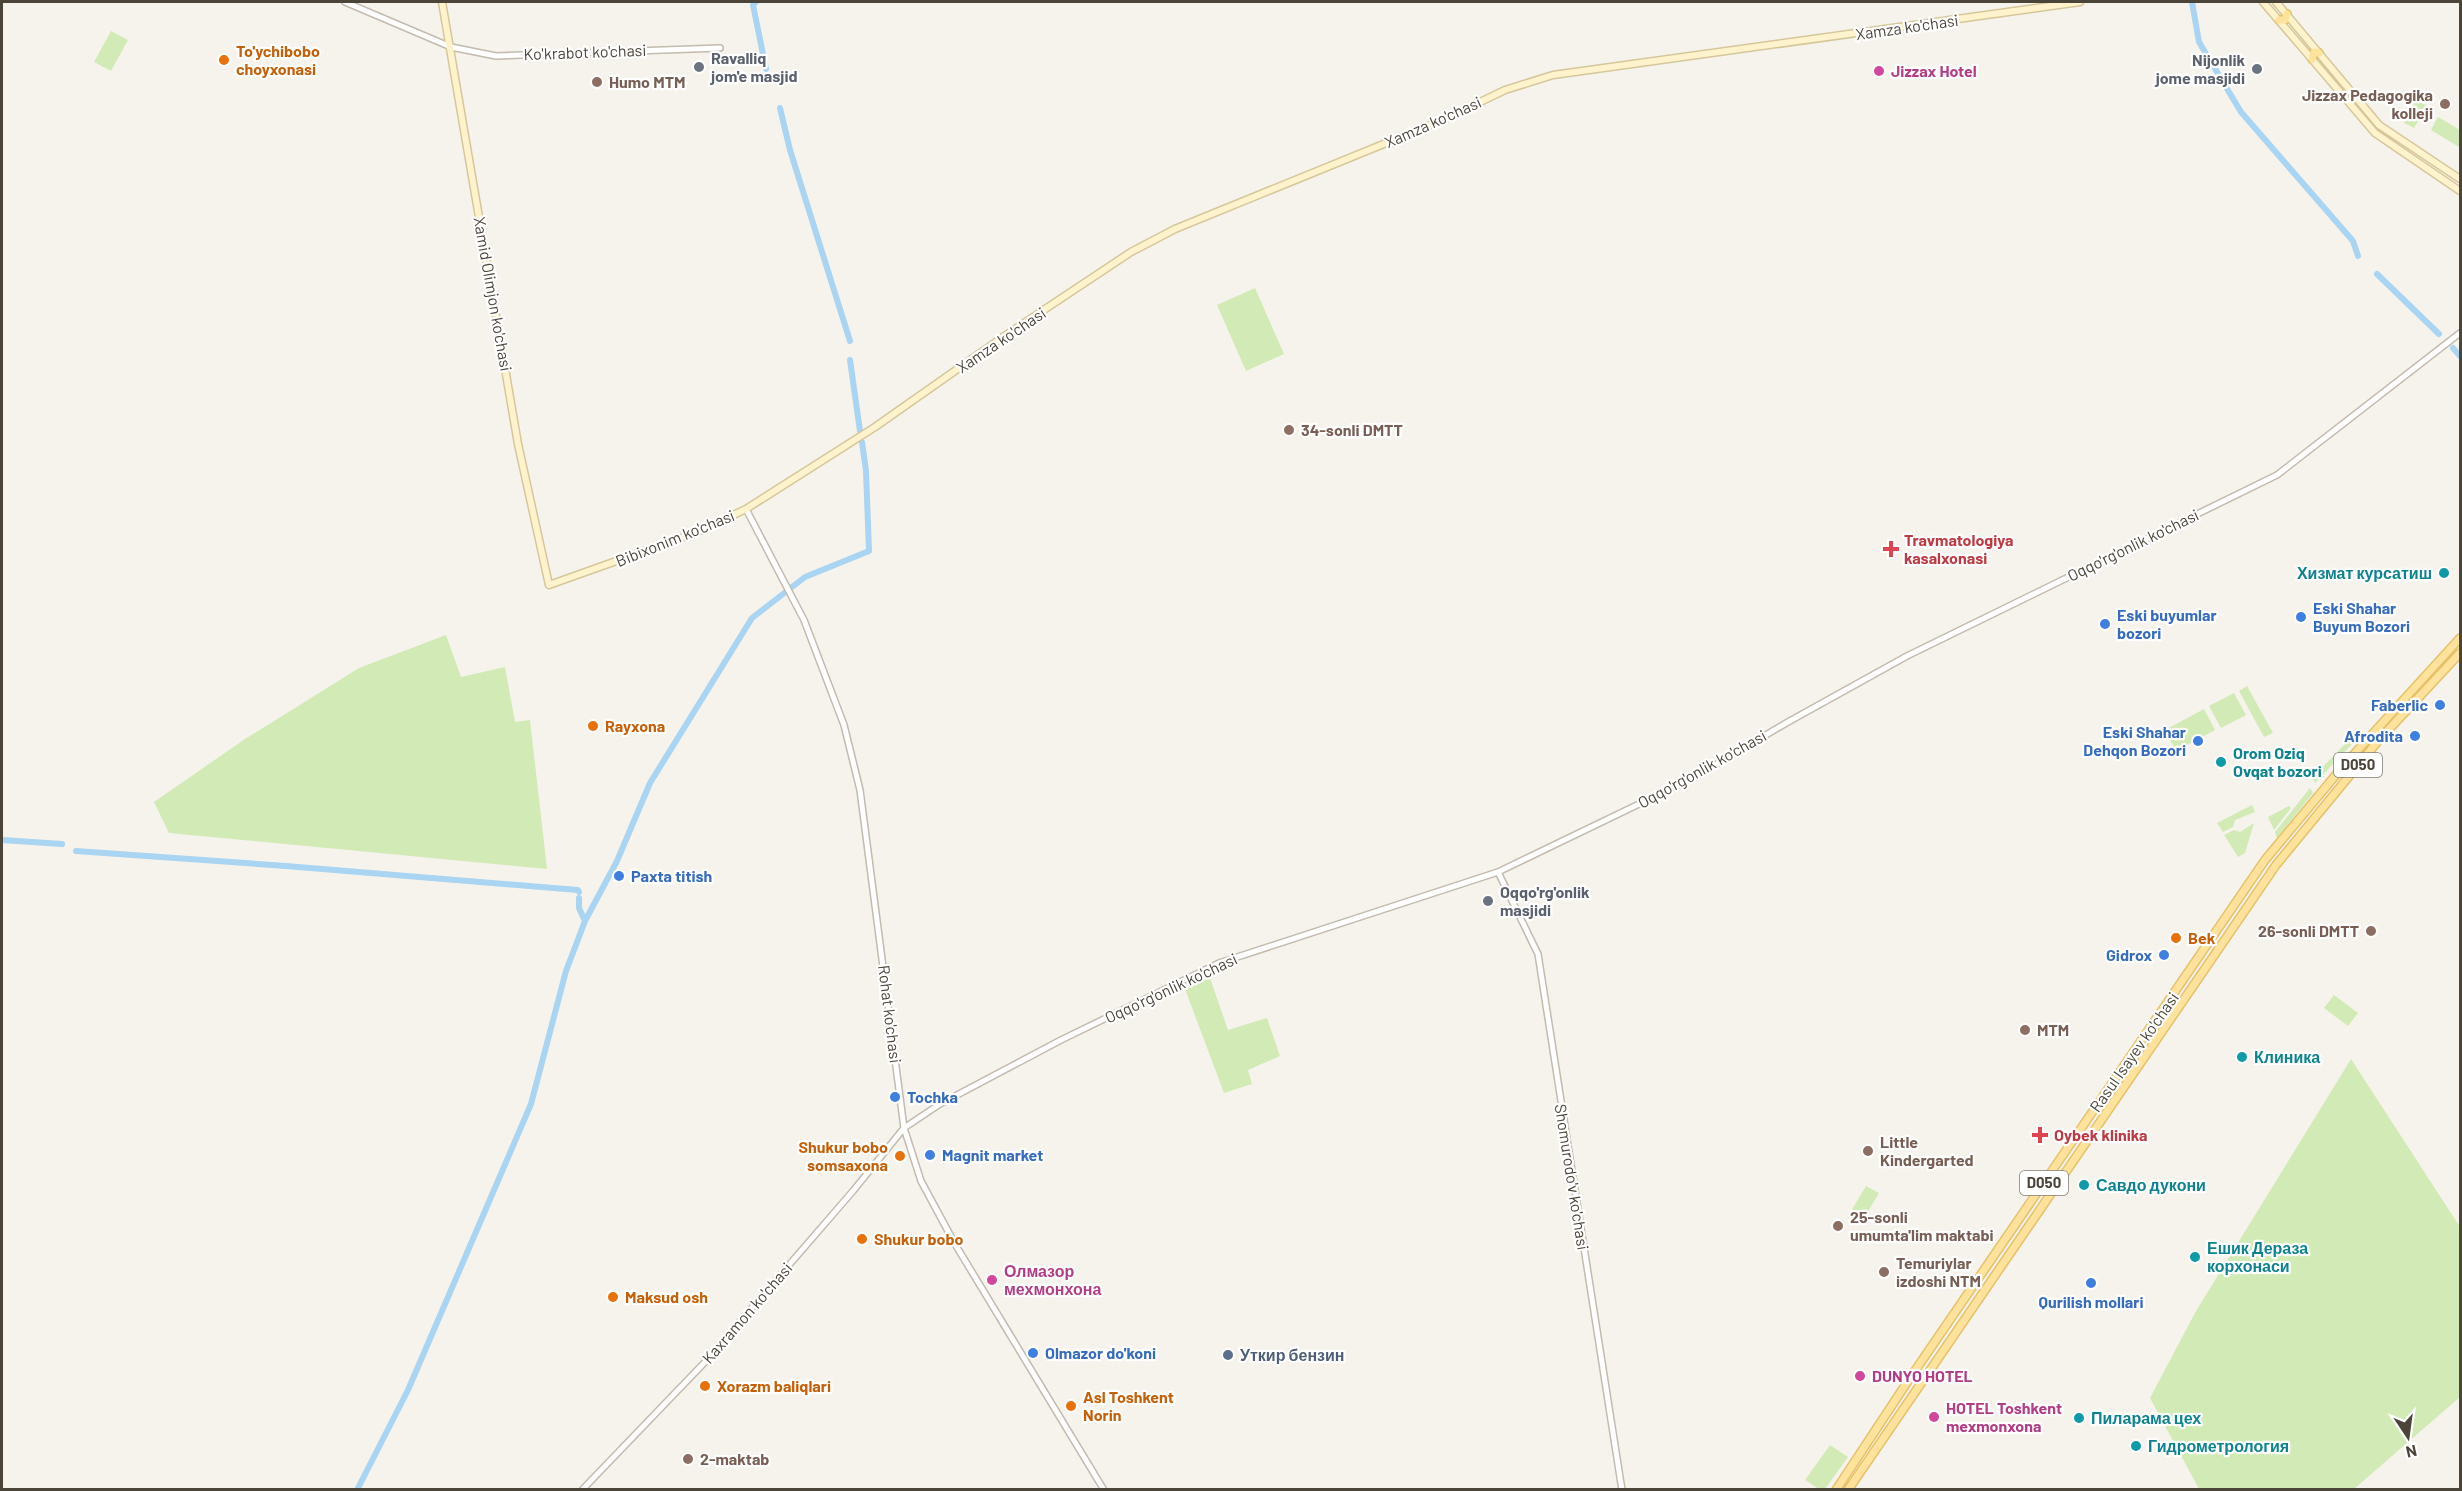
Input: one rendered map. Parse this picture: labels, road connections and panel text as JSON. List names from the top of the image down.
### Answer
{
  "streets": {
    "main road": [
      "Xamza ko'chasi",
      "Xamid Olimjon ko'chasi",
      "Bibixonim ko'chasi",
      "D050",
      "Rasul Isayev ko'chasi"
    ],
    "street": [
      "Ko'krabot ko'chasi",
      "Oqqo'rg'onlik ko'chasi",
      "Rohat ko'chasi",
      "Shomurodo'v ko'chasi",
      "Kaxramon ko'chasi"
    ]
  },
  "crossings": [
    ["Xamza ko'chasi", "Bibixonim ko'chasi"],
    ["Ko'krabot ko'chasi", "Xamid Olimjon ko'chasi"],
    ["Xamid Olimjon ko'chasi", "Bibixonim ko'chasi"],
    ["Bibixonim ko'chasi", "Rohat ko'chasi"],
    ["Oqqo'rg'onlik ko'chasi", "Rohat ko'chasi"],
    ["Oqqo'rg'onlik ko'chasi", "Shomurodo'v ko'chasi"],
    ["Oqqo'rg'onlik ko'chasi", "Kaxramon ko'chasi"],
    ["Rohat ko'chasi", "Kaxramon ko'chasi"]
  ],
  "places": {
    "other": [
      "To'ychibobo choyxonasi",
      "Ravalliq jom'e masjid",
      "Nijonlik jome masjidi",
      "Jizzax Hotel",
      "Humo MTM",
      "Jizzax Pedagogika kolleji",
      "34-sonli DMTT",
      "Хизмат курсатиш",
      "Eski Shahar Buyum Bozori",
      "Eski buyumlar bozori",
      "Faberlic",
      "Rayxona",
      "Afrodita",
      "Eski Shahar Dehqon Bozori",
      "Orom Oziq Ovqat bozori",
      "Paxta titish",
      "Oqqo'rg'onlik masjidi",
      "26-sonli DMTT",
      "Bek",
      "Gidrox",
      "MTM",
      "Клиника",
      "Tochka",
      "Little Kindergarted",
      "Magnit market",
      "Shukur bobo somsaxona",
      "Савдо дукони",
      "25-sonli umumta'lim maktabi",
      "Shukur bobo",
      "Ешик Дераза корхонаси",
      "Temuriylar izdoshi NTM",
      "Олмазор мехмонхона",
      "Qurilish mollari",
      "Maksud osh",
      "Olmazor do'koni",
      "Уткир бензин",
      "DUNYO HOTEL",
      "Xorazm baliqlari",
      "Asl Toshkent Norin",
      "HOTEL Toshkent mexmonxona",
      "Пиларама цех",
      "Гидрометрология",
      "2-maktab"
    ],
    "health": ["Travmatologiya kasalxonasi", "Oybek klinika"]
  },
  "north": "bottom"
}
